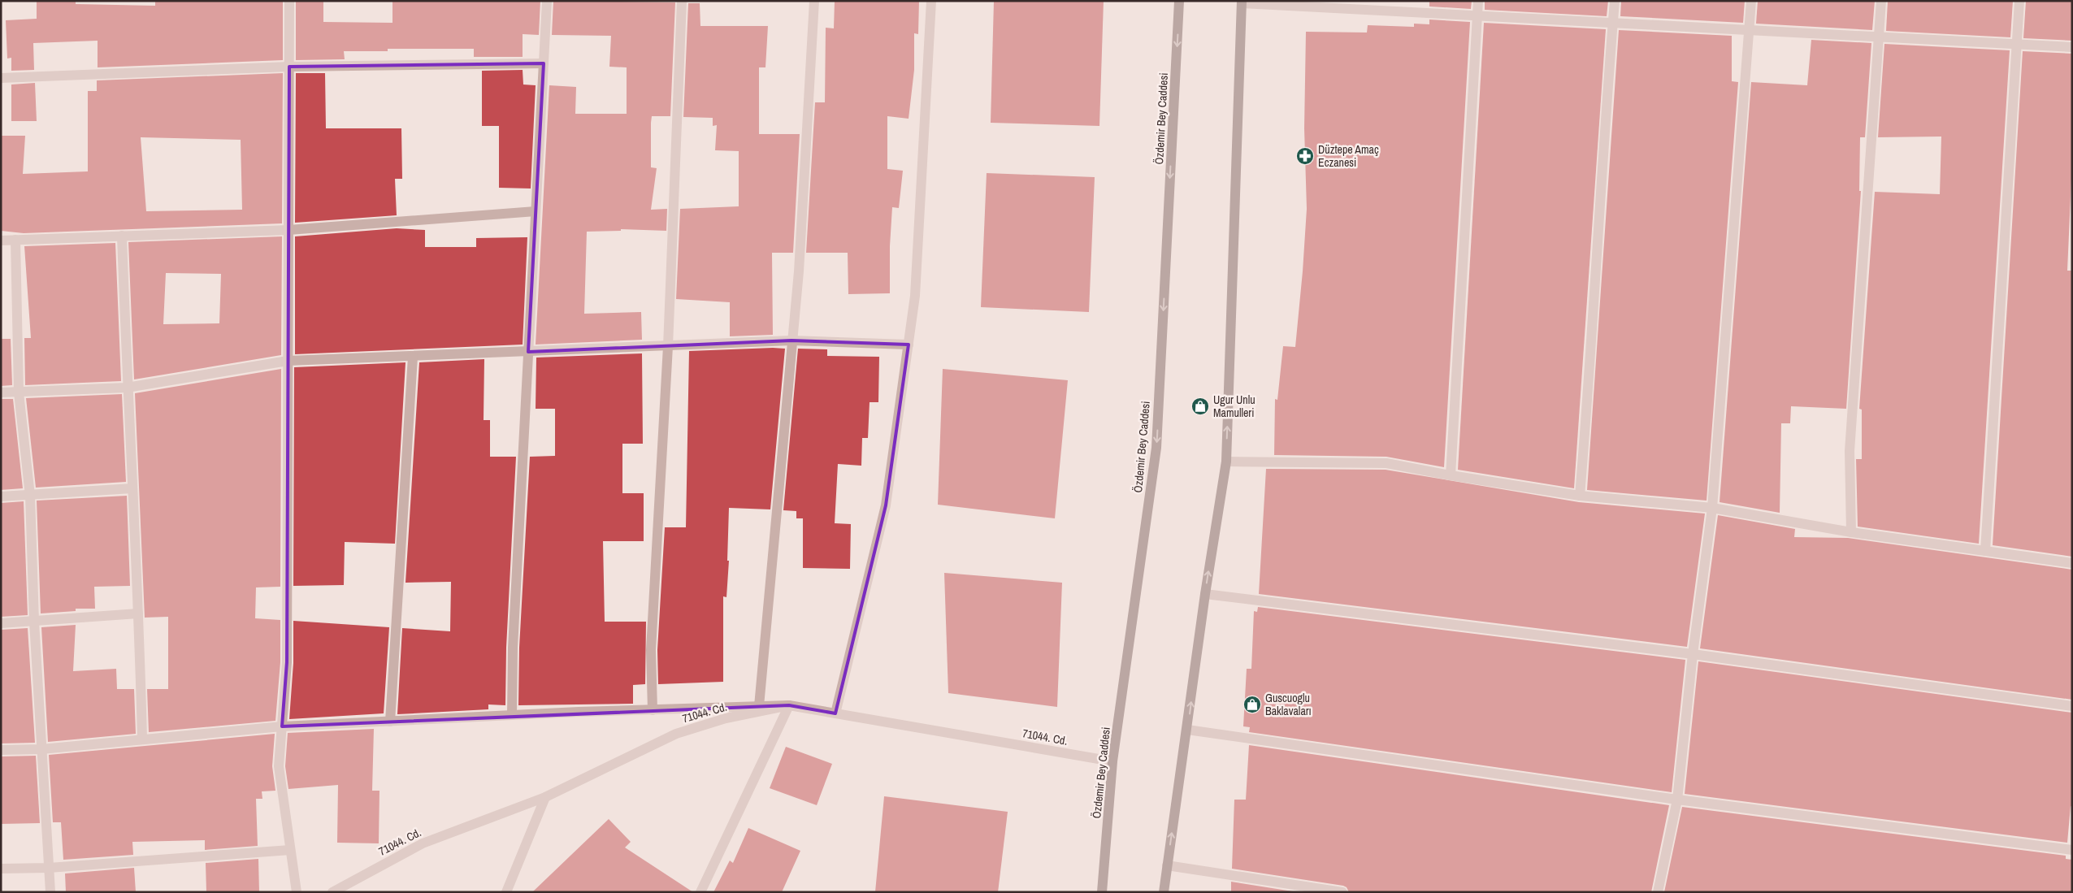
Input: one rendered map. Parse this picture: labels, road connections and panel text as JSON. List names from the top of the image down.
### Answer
{
  "streets": {
    "main road": ["Özdemir Bey Caddesi"],
    "street": ["71044. Cd."]
  },
  "crossings": [
    ["Özdemir Bey Caddesi", "71044. Cd."]
  ],
  "places": {
    "pharmacy": ["Düztepe Amaç Eczanesi"],
    "shop": ["Ugur Unlu Mamulleri", "Guscuoglu Baklavaları"]
  }
}
